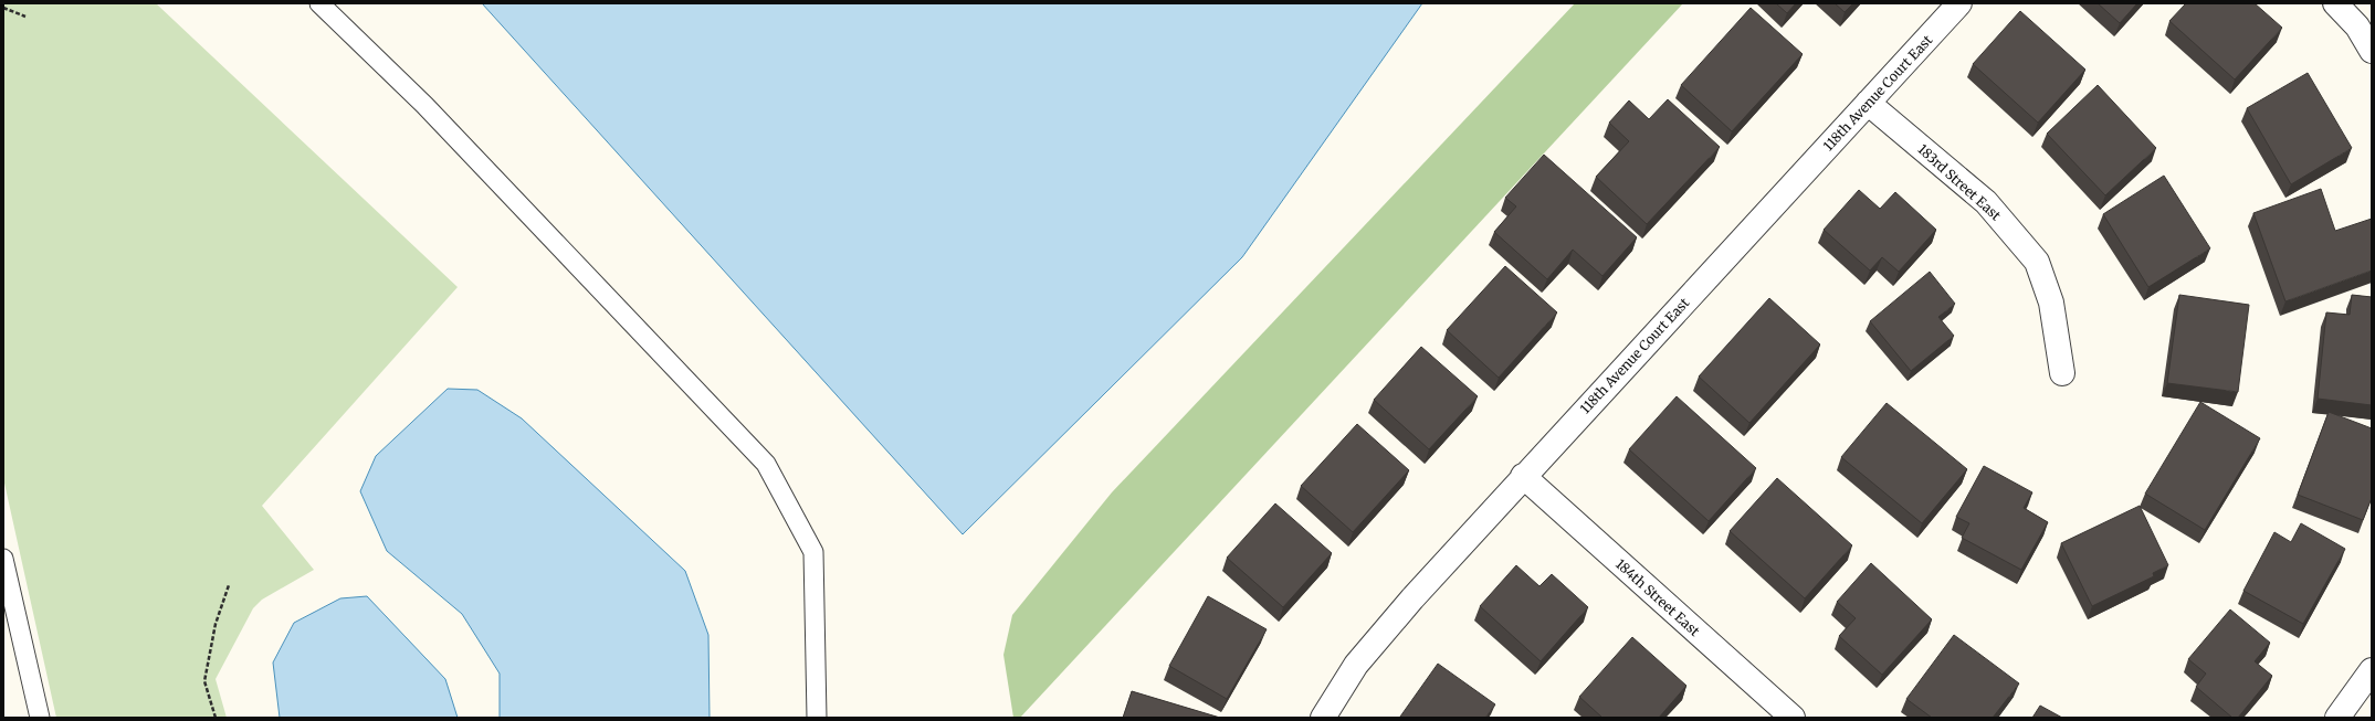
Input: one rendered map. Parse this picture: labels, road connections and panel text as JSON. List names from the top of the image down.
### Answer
{
  "streets": {
    "street": ["118th Avenue Court East", "183rd Street East", "184th Street East"]
  },
  "crossings": [
    ["118th Avenue Court East", "183rd Street East"],
    ["118th Avenue Court East", "184th Street East"]
  ]
}
